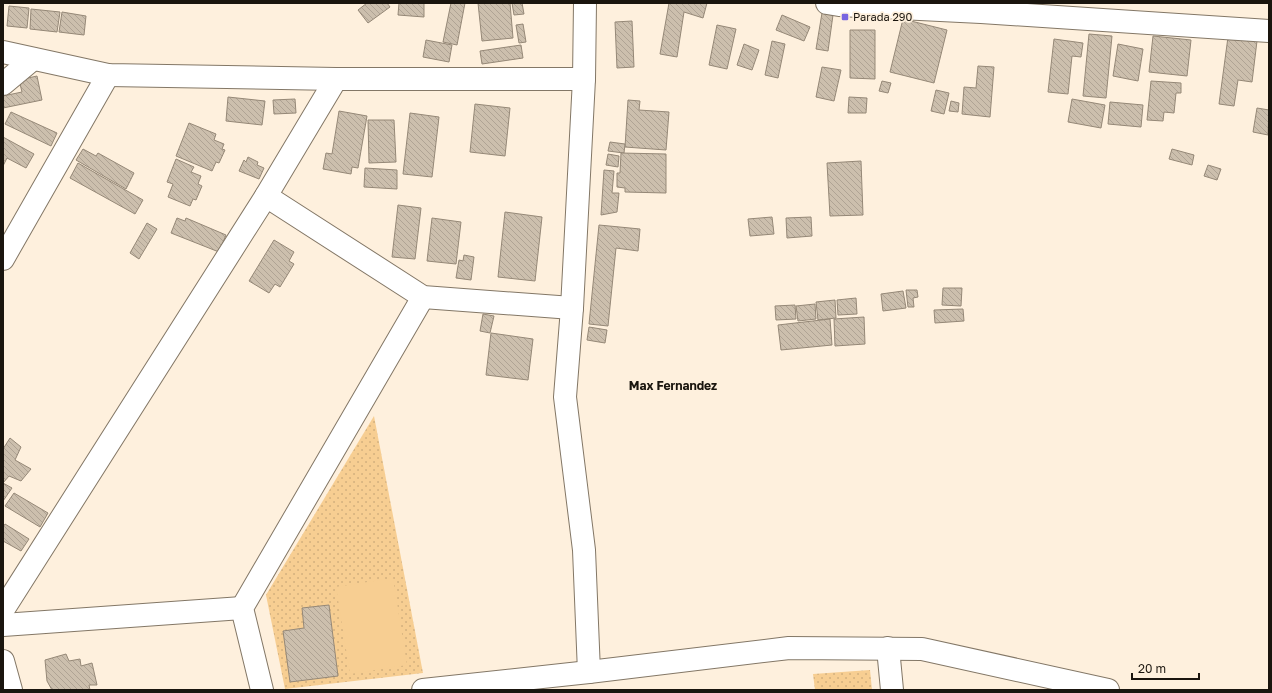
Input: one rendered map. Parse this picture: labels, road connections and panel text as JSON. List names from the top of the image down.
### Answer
{
  "districts": ["Max Fernandez"],
  "places": {
    "transit": ["Parada 290"]
  },
  "scale_bar": "20 m"
}
